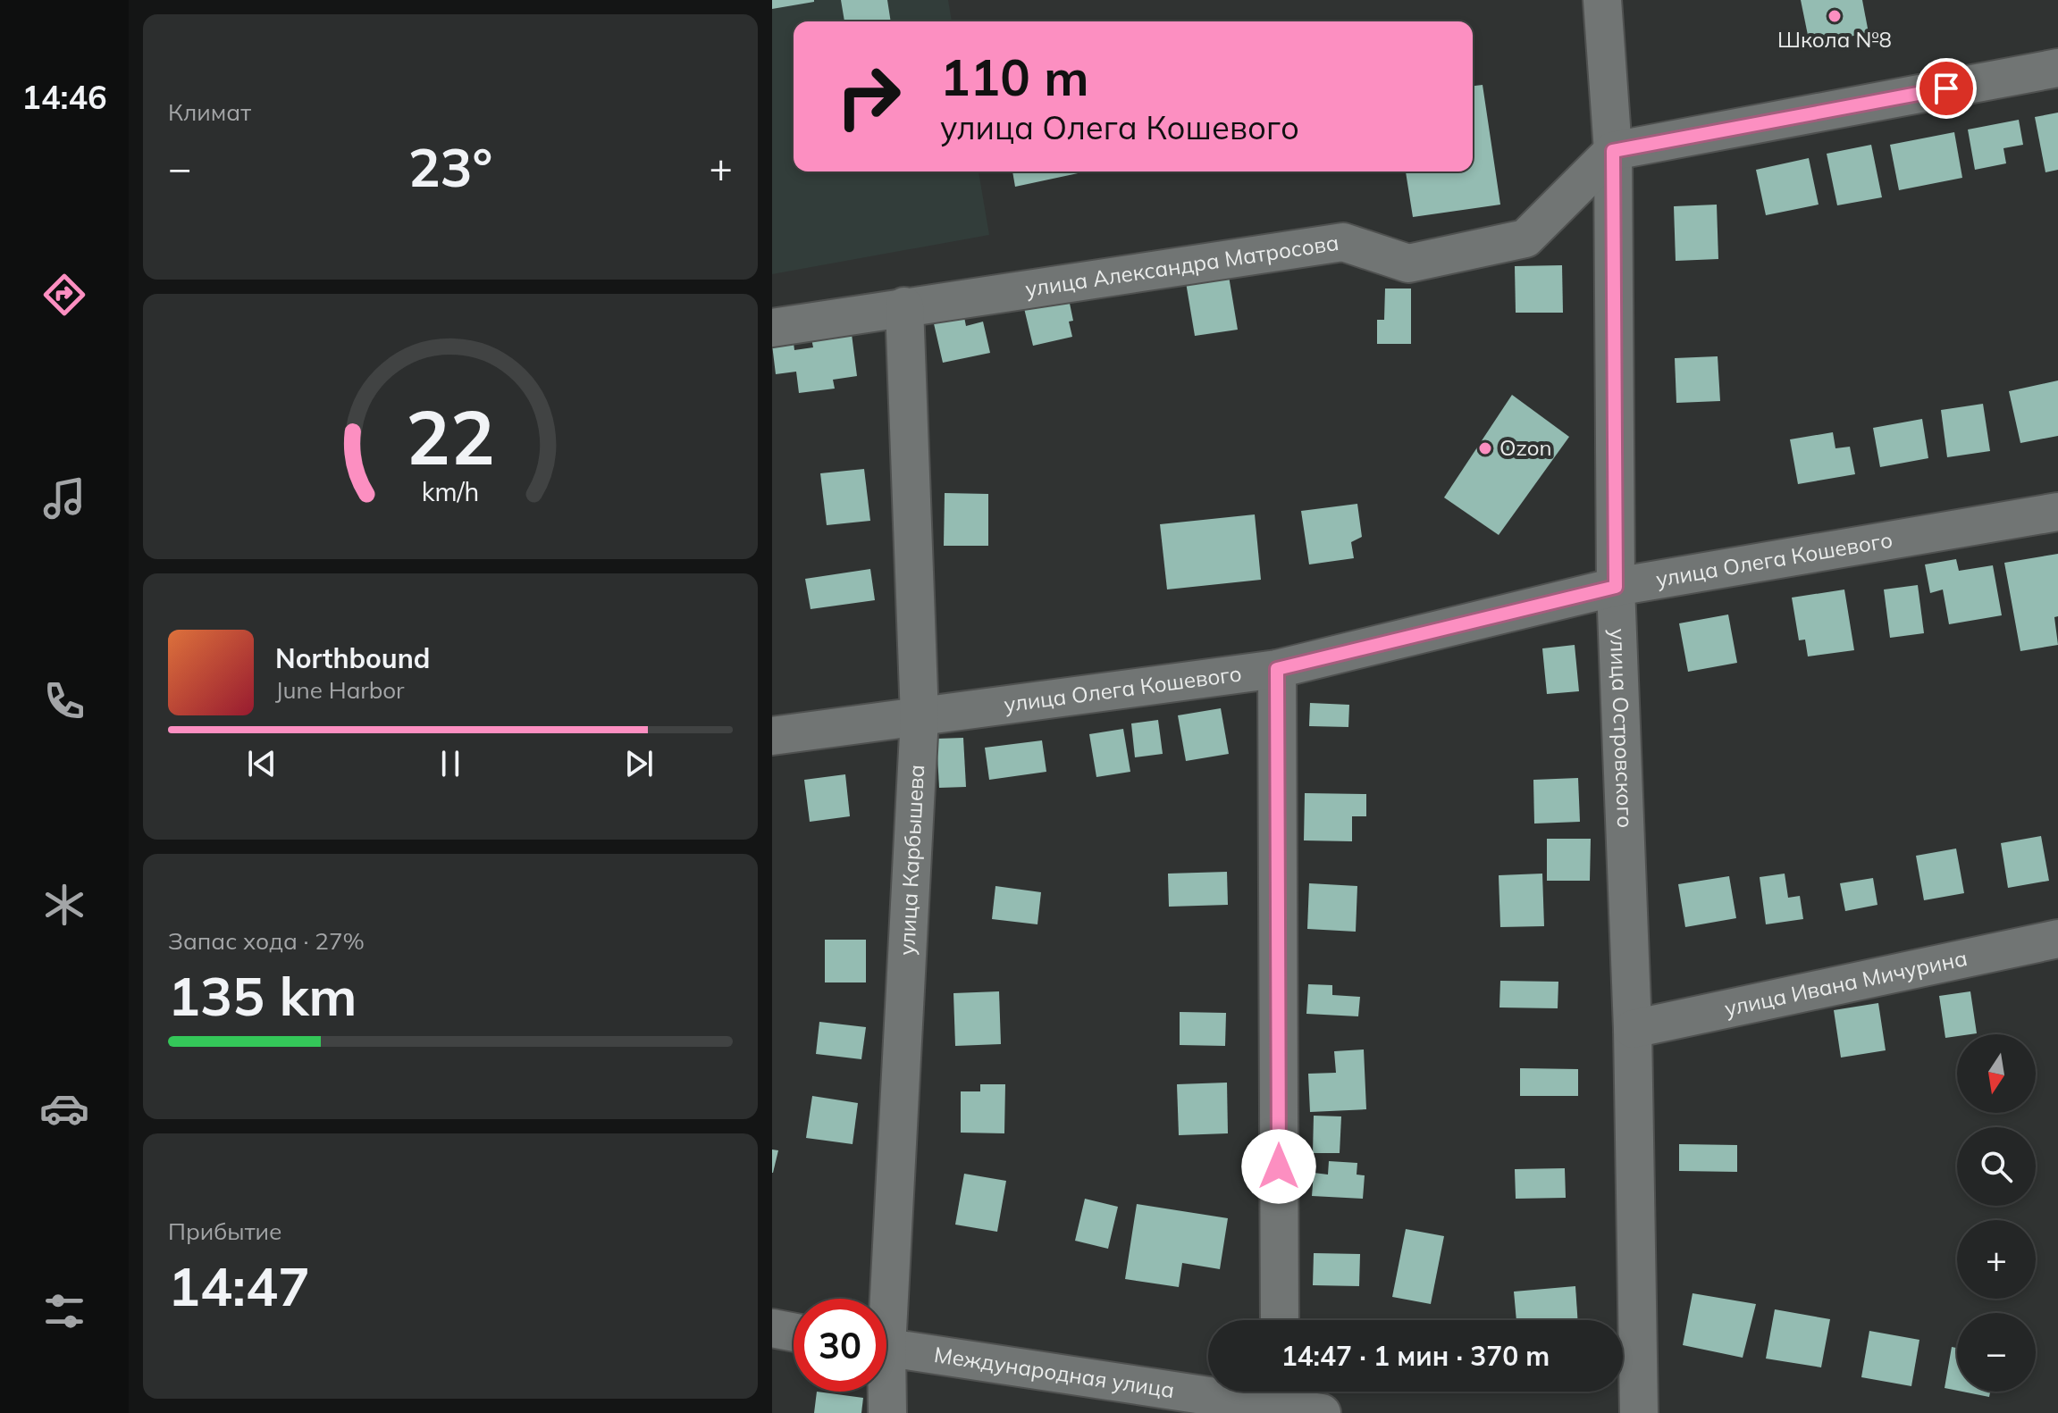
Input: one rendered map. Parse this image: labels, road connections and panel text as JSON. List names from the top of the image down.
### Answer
{
  "streets": {
    "street": [
      "улица Александра Матросова",
      "улица Олега Кошевого",
      "улица Островского",
      "улица Карбышева",
      "улица Ивана Мичурина",
      "Международная улица"
    ]
  },
  "crossings": [
    ["улица Александра Матросова", "улица Островского"],
    ["улица Александра Матросова", "улица Карбышева"],
    ["улица Олега Кошевого", "улица Островского"],
    ["улица Олега Кошевого", "улица Карбышева"],
    ["улица Островского", "улица Ивана Мичурина"]
  ],
  "places": ["Школа №8", "Ozon"],
  "north": "bottom",
  "page": {
    "tabs": "14:46",
    "tile": [
      "Климат",
      ["Запас хода · 27%", "135 km"],
      ["Прибытие", "14:47"]
    ],
    "turn": ["110 m", "улица Олега Кошевого"],
    "heat": ["−", "23°", "+"],
    "song": ["Northbound", "June Harbor"],
    "map_buttons": ["+", "−"],
    "limit": "30",
    "trip": "14:47 · 1 мин · 370 m",
    "gauge": ["22", "km/h"]
  }
}
